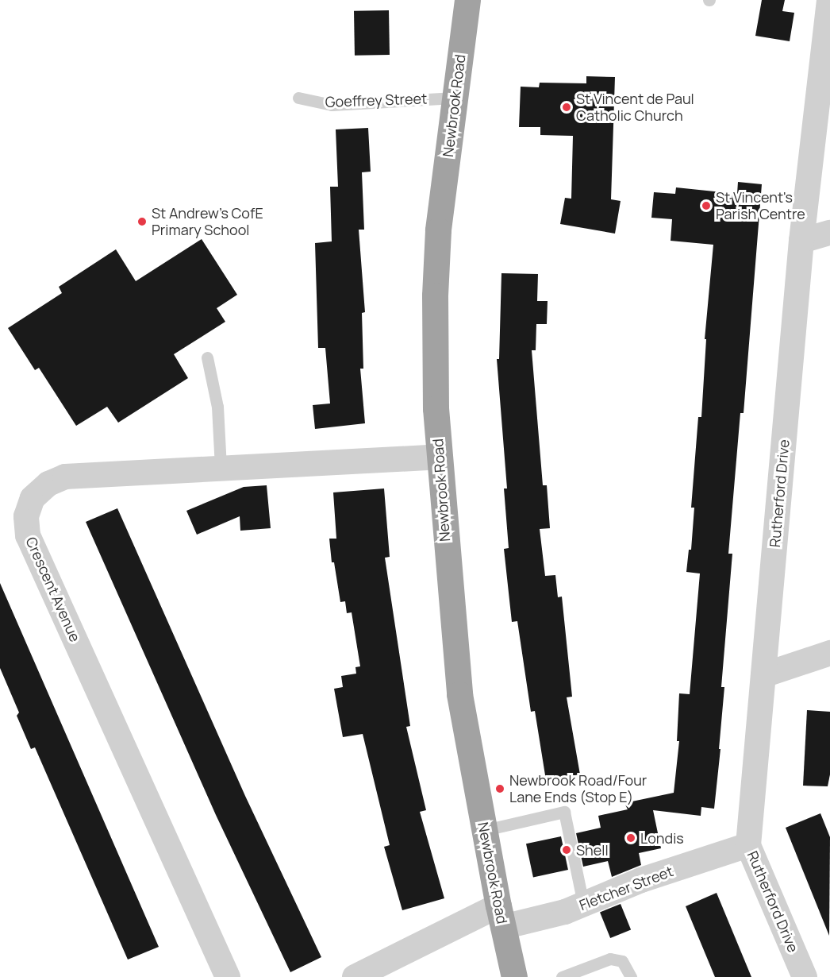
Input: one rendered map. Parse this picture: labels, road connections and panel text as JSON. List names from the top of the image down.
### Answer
{
  "streets": {
    "highway": ["Newbrook Road"],
    "street": ["Rutherford Drive", "Crescent Avenue", "Fletcher Street"],
    "lane": ["Goeffrey Street"]
  },
  "crossings": [
    ["Goeffrey Street", "Newbrook Road"],
    ["Newbrook Road", "Crescent Avenue"],
    ["Newbrook Road", "Fletcher Street"],
    ["Rutherford Drive", "Fletcher Street"]
  ],
  "places": [
    "St Vincent de Paul Catholic Church",
    "St Vincent's Parish Centre",
    "St Andrew's CofE Primary School",
    "Newbrook Road/Four Lane Ends (Stop E)",
    "Londis",
    "Shell"
  ]
}
